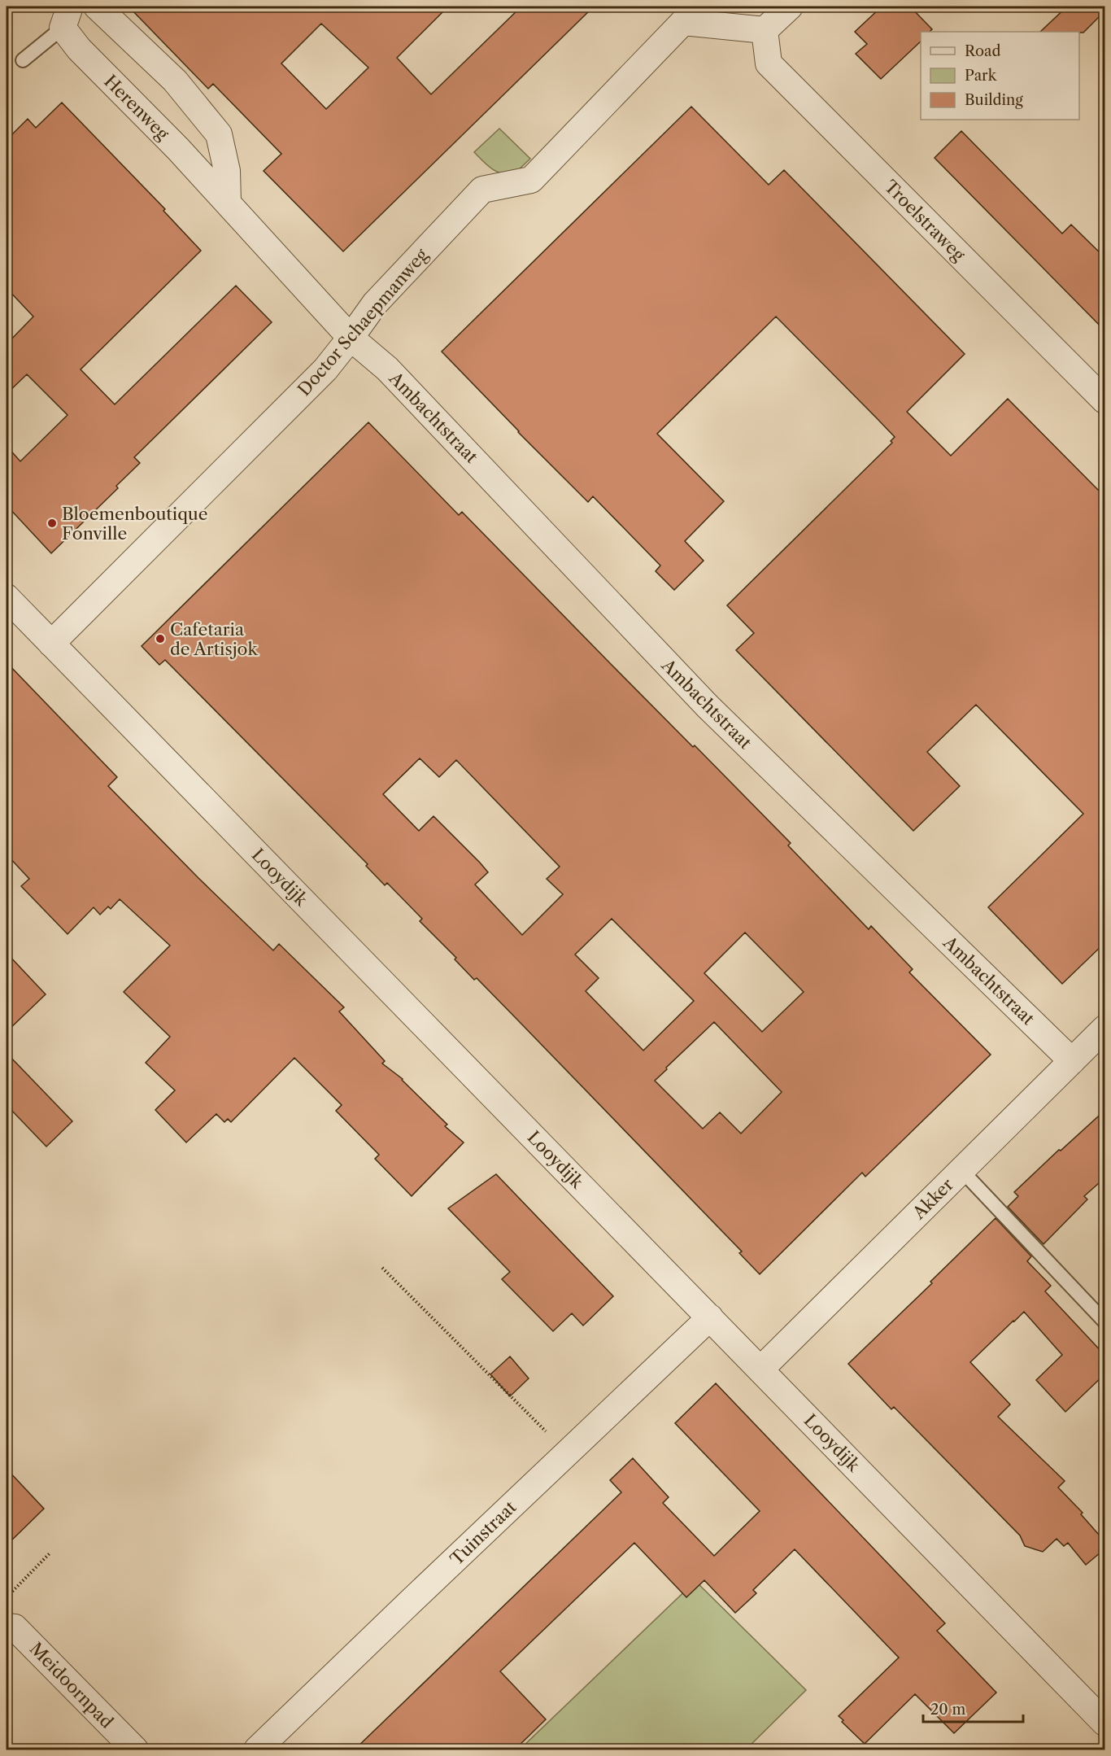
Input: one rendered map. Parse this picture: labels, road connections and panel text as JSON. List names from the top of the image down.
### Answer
{
  "streets": {
    "street": [
      "Herenweg",
      "Troelstraweg",
      "Doctor Schaepmanweg",
      "Ambachtstraat",
      "Looydijk",
      "Akker",
      "Tuinstraat",
      "Meidoornpad"
    ]
  },
  "crossings": [
    ["Herenweg", "Doctor Schaepmanweg"],
    ["Herenweg", "Ambachtstraat"],
    ["Doctor Schaepmanweg", "Ambachtstraat"],
    ["Doctor Schaepmanweg", "Looydijk"],
    ["Ambachtstraat", "Akker"],
    ["Looydijk", "Akker"],
    ["Looydijk", "Tuinstraat"]
  ],
  "places": ["Bloemenboutique Fonville", "Cafetaria de Artisjok"],
  "legend": ["Road", "Park", "Building"],
  "scale_bar": "20 m"
}
